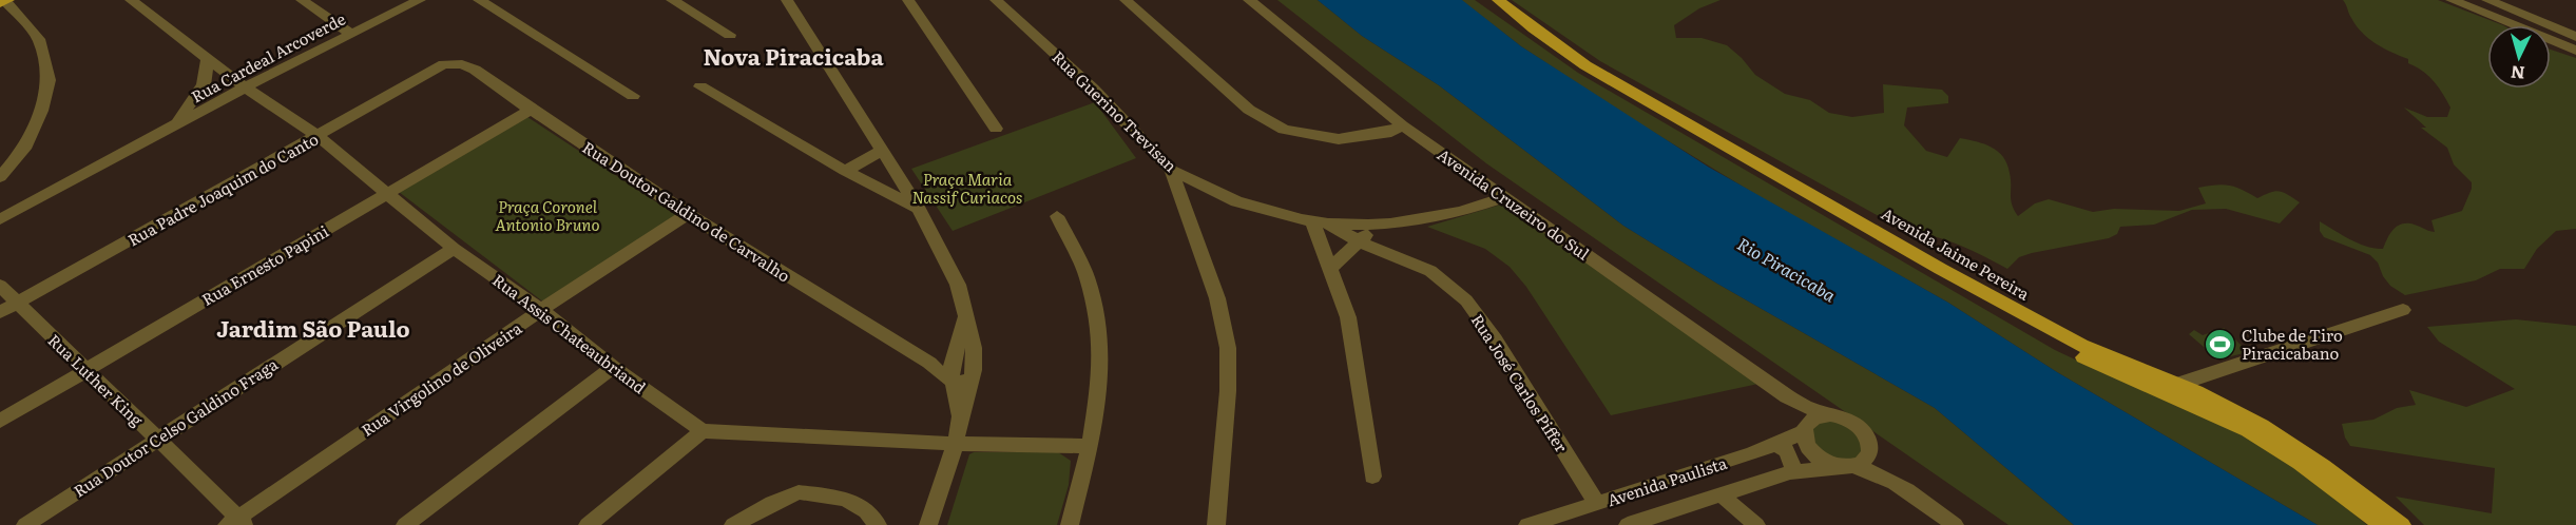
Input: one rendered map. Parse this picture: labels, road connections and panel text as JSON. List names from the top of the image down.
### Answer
{
  "streets": {
    "main road": ["Avenida Jaime Pereira"],
    "street": [
      "Rua Cardeal Arcoverde",
      "Rua Guerino Trevisan",
      "Rua Padre Joaquim do Canto",
      "Avenida Cruzeiro do Sul",
      "Rua Doutor Galdino de Carvalho",
      "Rua Ernesto Papini",
      "Rua Assis Chateaubriand",
      "Rua Virgolino de Oliveira",
      "Rua Luther King",
      "Rua José Carlos Piffer",
      "Rua Doutor Celso Galdino Fraga",
      "Avenida Paulista"
    ]
  },
  "crossings": [
    ["Rua Cardeal Arcoverde", "Rua Assis Chateaubriand"],
    ["Rua Guerino Trevisan", "Avenida Cruzeiro do Sul"],
    ["Rua Guerino Trevisan", "Rua José Carlos Piffer"],
    ["Rua Padre Joaquim do Canto", "Rua Doutor Galdino de Carvalho"],
    ["Rua Padre Joaquim do Canto", "Rua Assis Chateaubriand"],
    ["Rua Padre Joaquim do Canto", "Rua Luther King"],
    ["Avenida Cruzeiro do Sul", "Avenida Paulista"],
    ["Rua Doutor Galdino de Carvalho", "Rua Ernesto Papini"],
    ["Rua Doutor Galdino de Carvalho", "Rua Virgolino de Oliveira"],
    ["Rua Ernesto Papini", "Rua Assis Chateaubriand"],
    ["Rua Ernesto Papini", "Rua Luther King"],
    ["Rua Assis Chateaubriand", "Rua Virgolino de Oliveira"],
    ["Rua Assis Chateaubriand", "Rua Doutor Celso Galdino Fraga"],
    ["Rua Virgolino de Oliveira", "Rua Luther King"],
    ["Rua Luther King", "Rua Doutor Celso Galdino Fraga"],
    ["Rua José Carlos Piffer", "Avenida Paulista"]
  ],
  "districts": ["Nova Piracicaba", "Jardim São Paulo"],
  "water": ["Rio Piracicaba"],
  "parks": ["Praça Maria Nassif Curiacos", "Praça Coronel Antonio Bruno"],
  "places": {
    "sports": ["Clube de Tiro Piracicabano"]
  },
  "north": "bottom"
}
